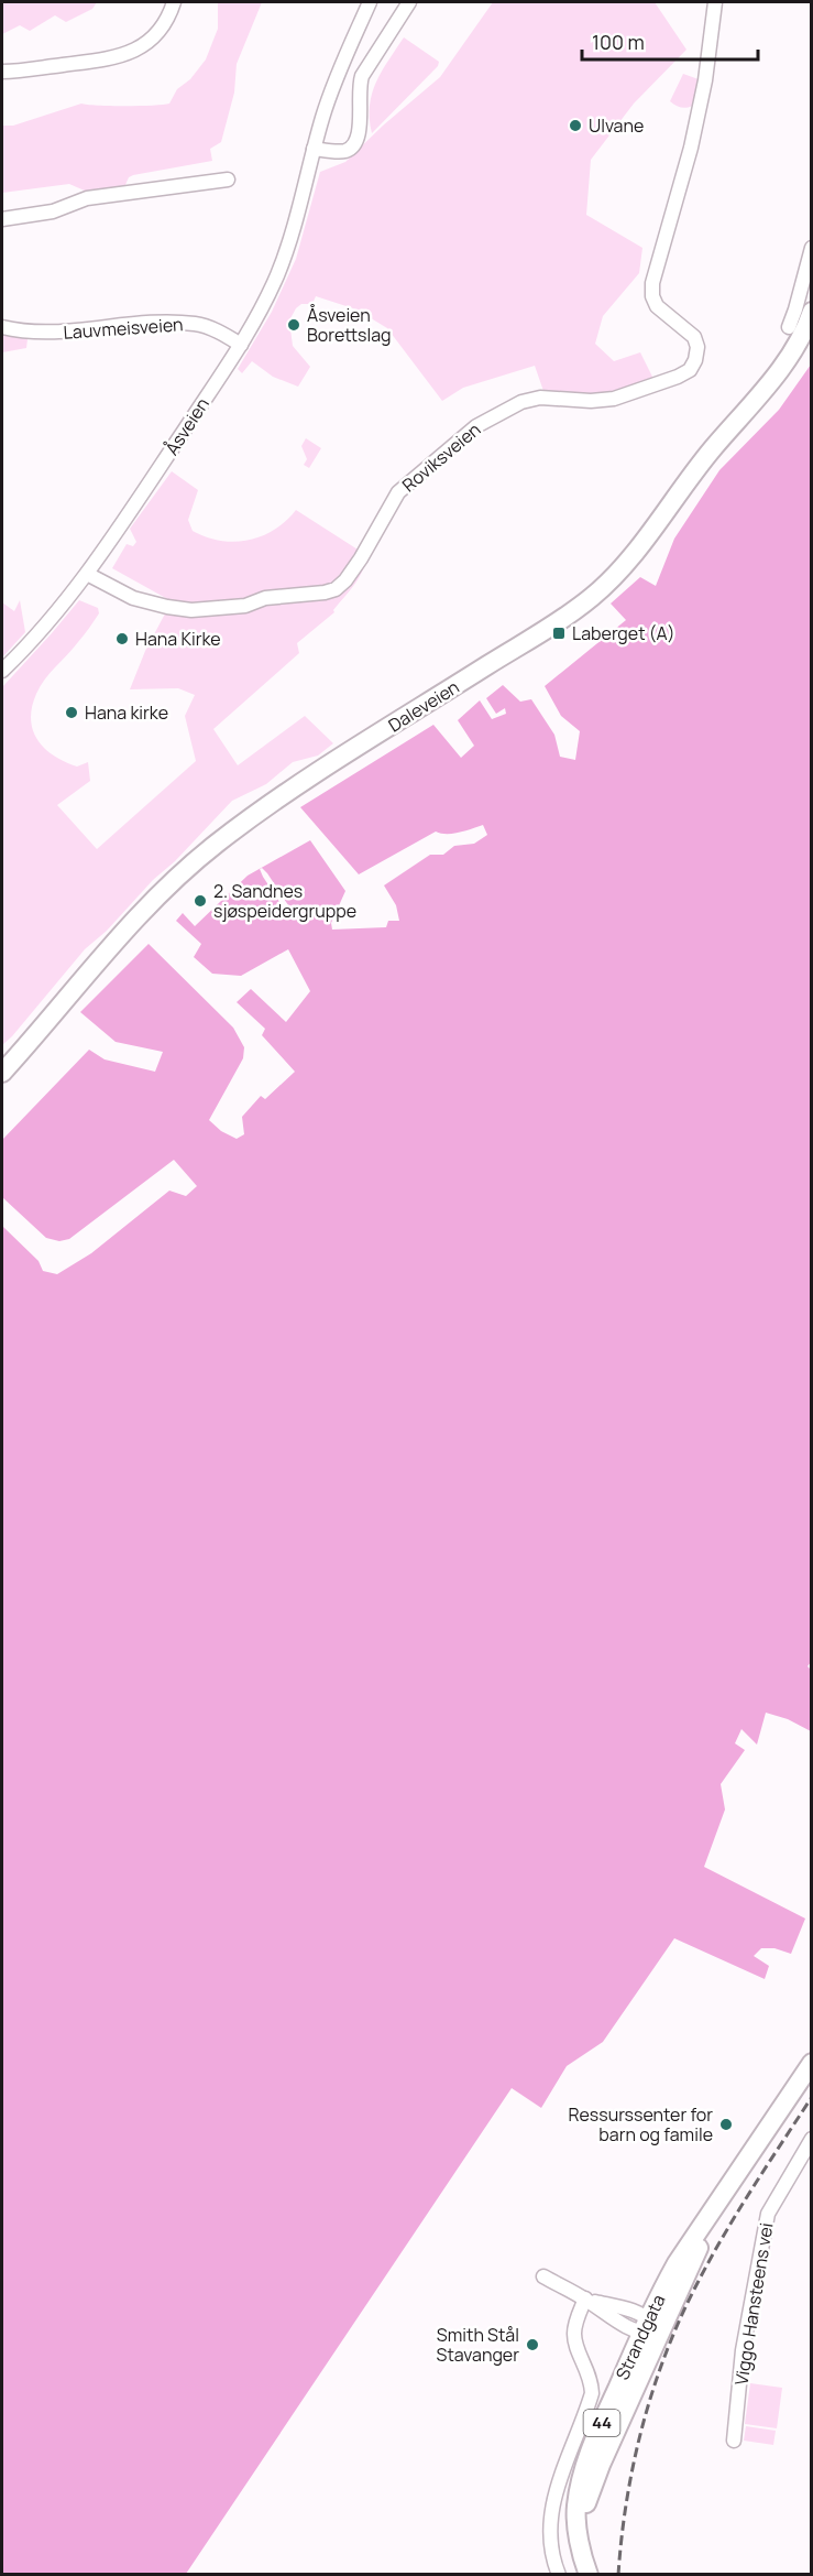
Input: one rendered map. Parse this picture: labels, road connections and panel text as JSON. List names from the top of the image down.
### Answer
{
  "streets": {
    "main road": ["Daleveien", "Strandgata", "44"],
    "street": [
      "Lauvmeisveien",
      "Åsveien",
      "Roviksveien",
      "Viggo Hansteens vei"
    ]
  },
  "crossings": [
    ["Lauvmeisveien", "Åsveien"],
    ["Åsveien", "Roviksveien"]
  ],
  "places": {
    "other": [
      "Ulvane",
      "Åsveien Borettslag",
      "Hana Kirke",
      "Hana kirke",
      "2. Sandnes sjøspeidergruppe",
      "Ressurssenter for barn og famile",
      "Smith Stål Stavanger"
    ],
    "transit": ["Laberget (A)"]
  },
  "scale_bar": "100 m"
}
